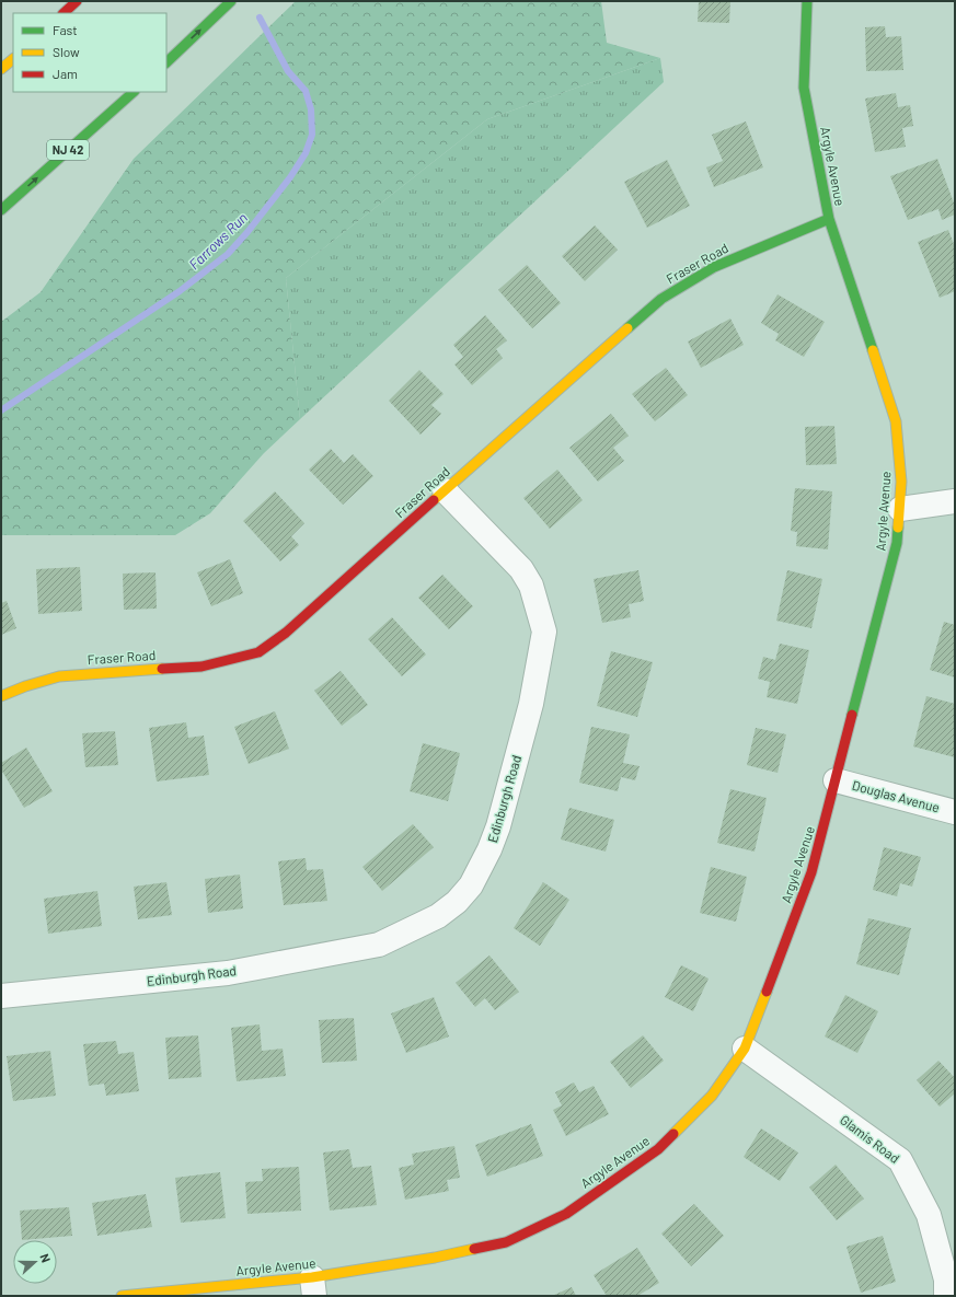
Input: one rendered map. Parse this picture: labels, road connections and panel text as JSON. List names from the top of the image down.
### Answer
{
  "streets": {
    "main road": ["NJ 42", "Argyle Avenue", "Fraser Road"],
    "street": ["Douglas Avenue", "Edinburgh Road", "Glamis Road"]
  },
  "crossings": [
    ["Argyle Avenue", "Fraser Road"],
    ["Argyle Avenue", "Douglas Avenue"],
    ["Argyle Avenue", "Glamis Road"],
    ["Fraser Road", "Edinburgh Road"]
  ],
  "water": ["Farrows Run"],
  "legend": ["Fast", "Slow", "Jam"],
  "north": "right"
}
